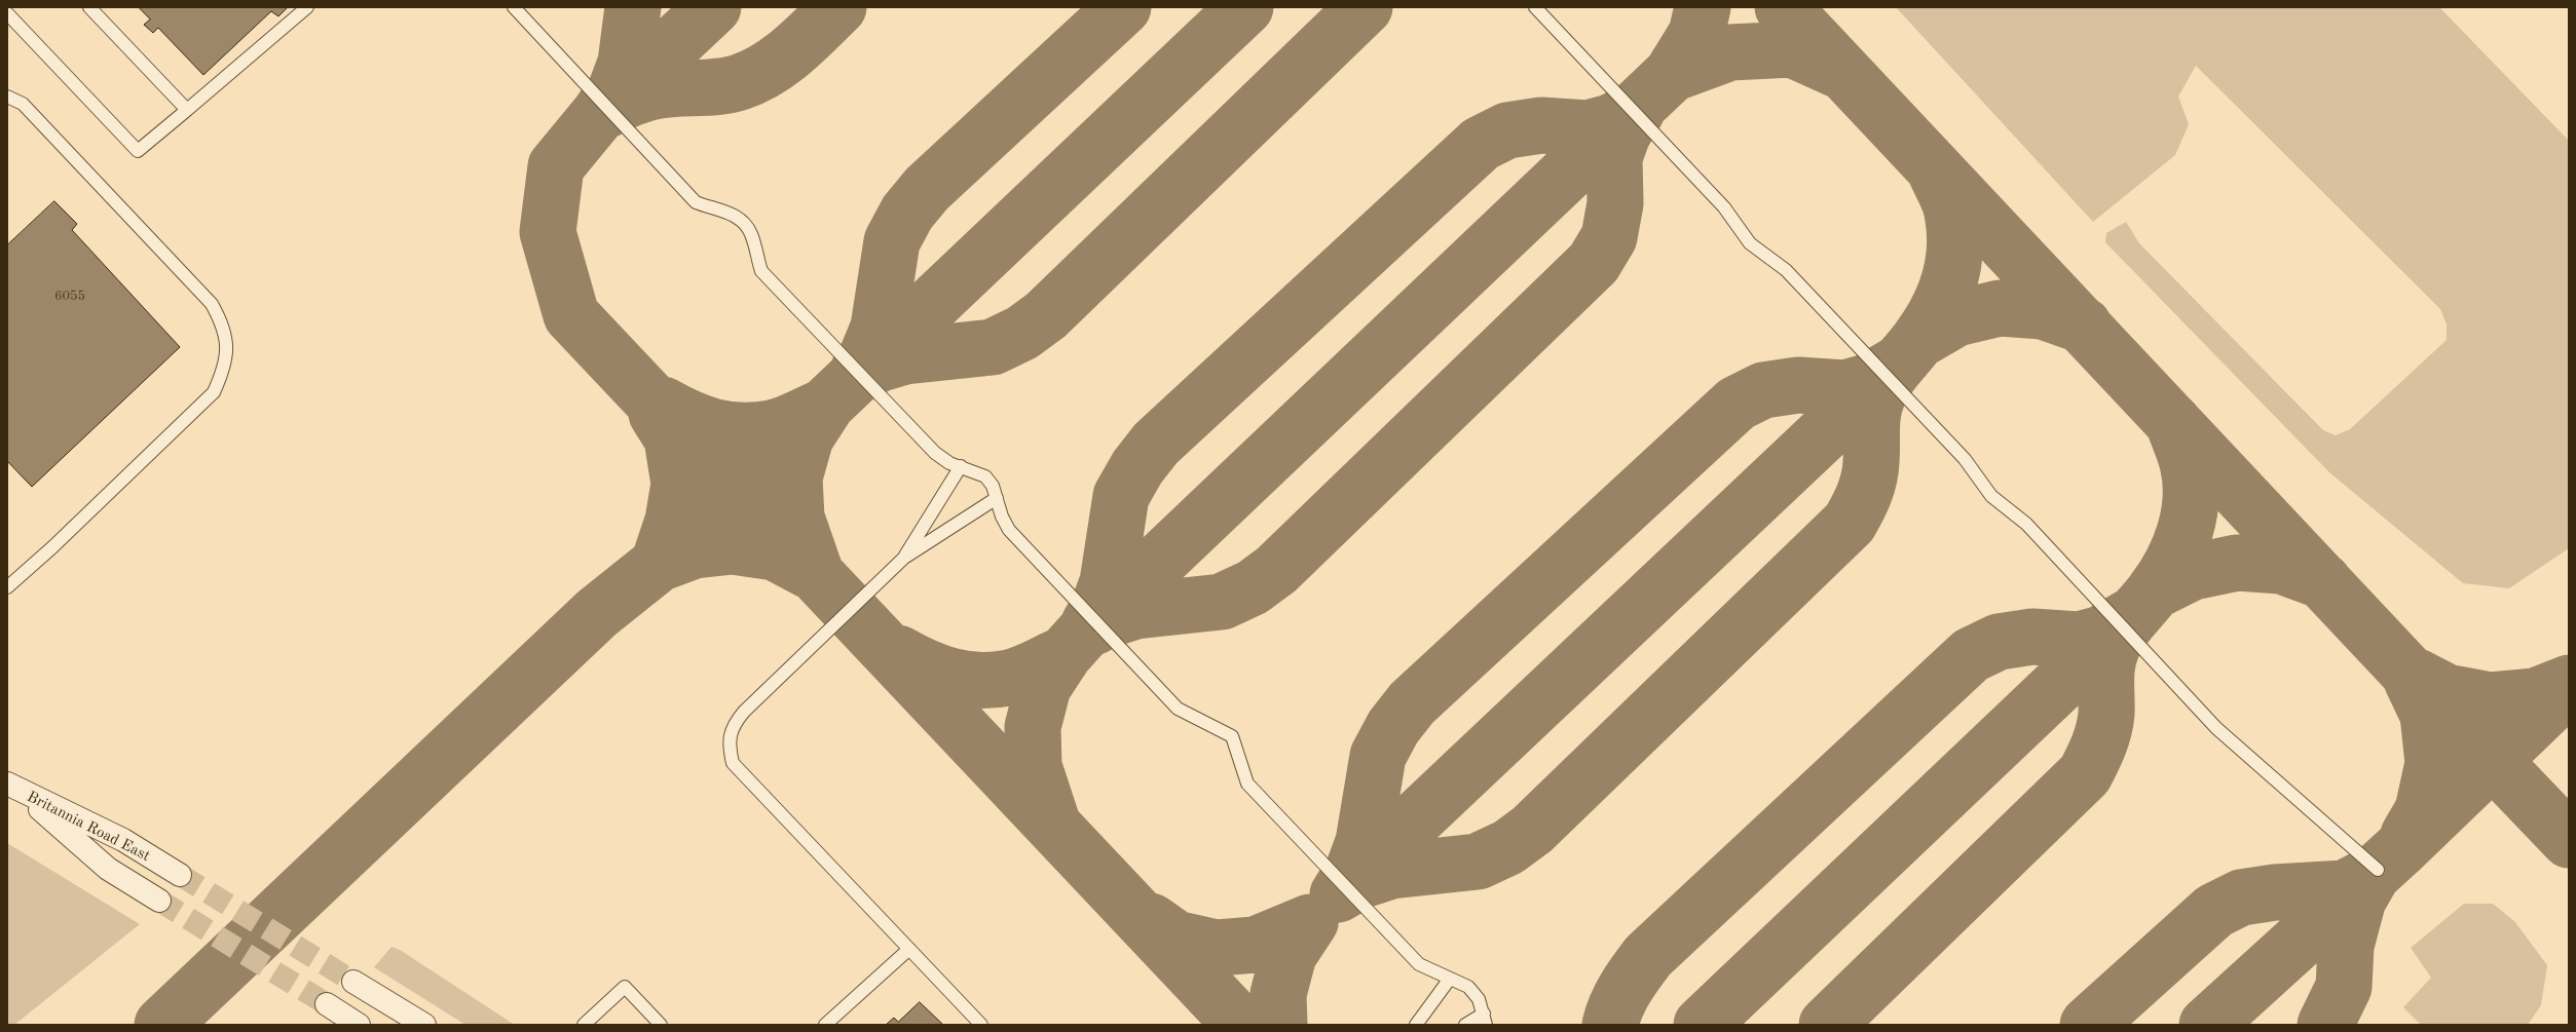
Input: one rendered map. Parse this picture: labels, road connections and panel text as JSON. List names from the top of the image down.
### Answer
{
  "streets": {
    "street": ["Britannia Road East"]
  },
  "house_numbers": ["6055"]
}
